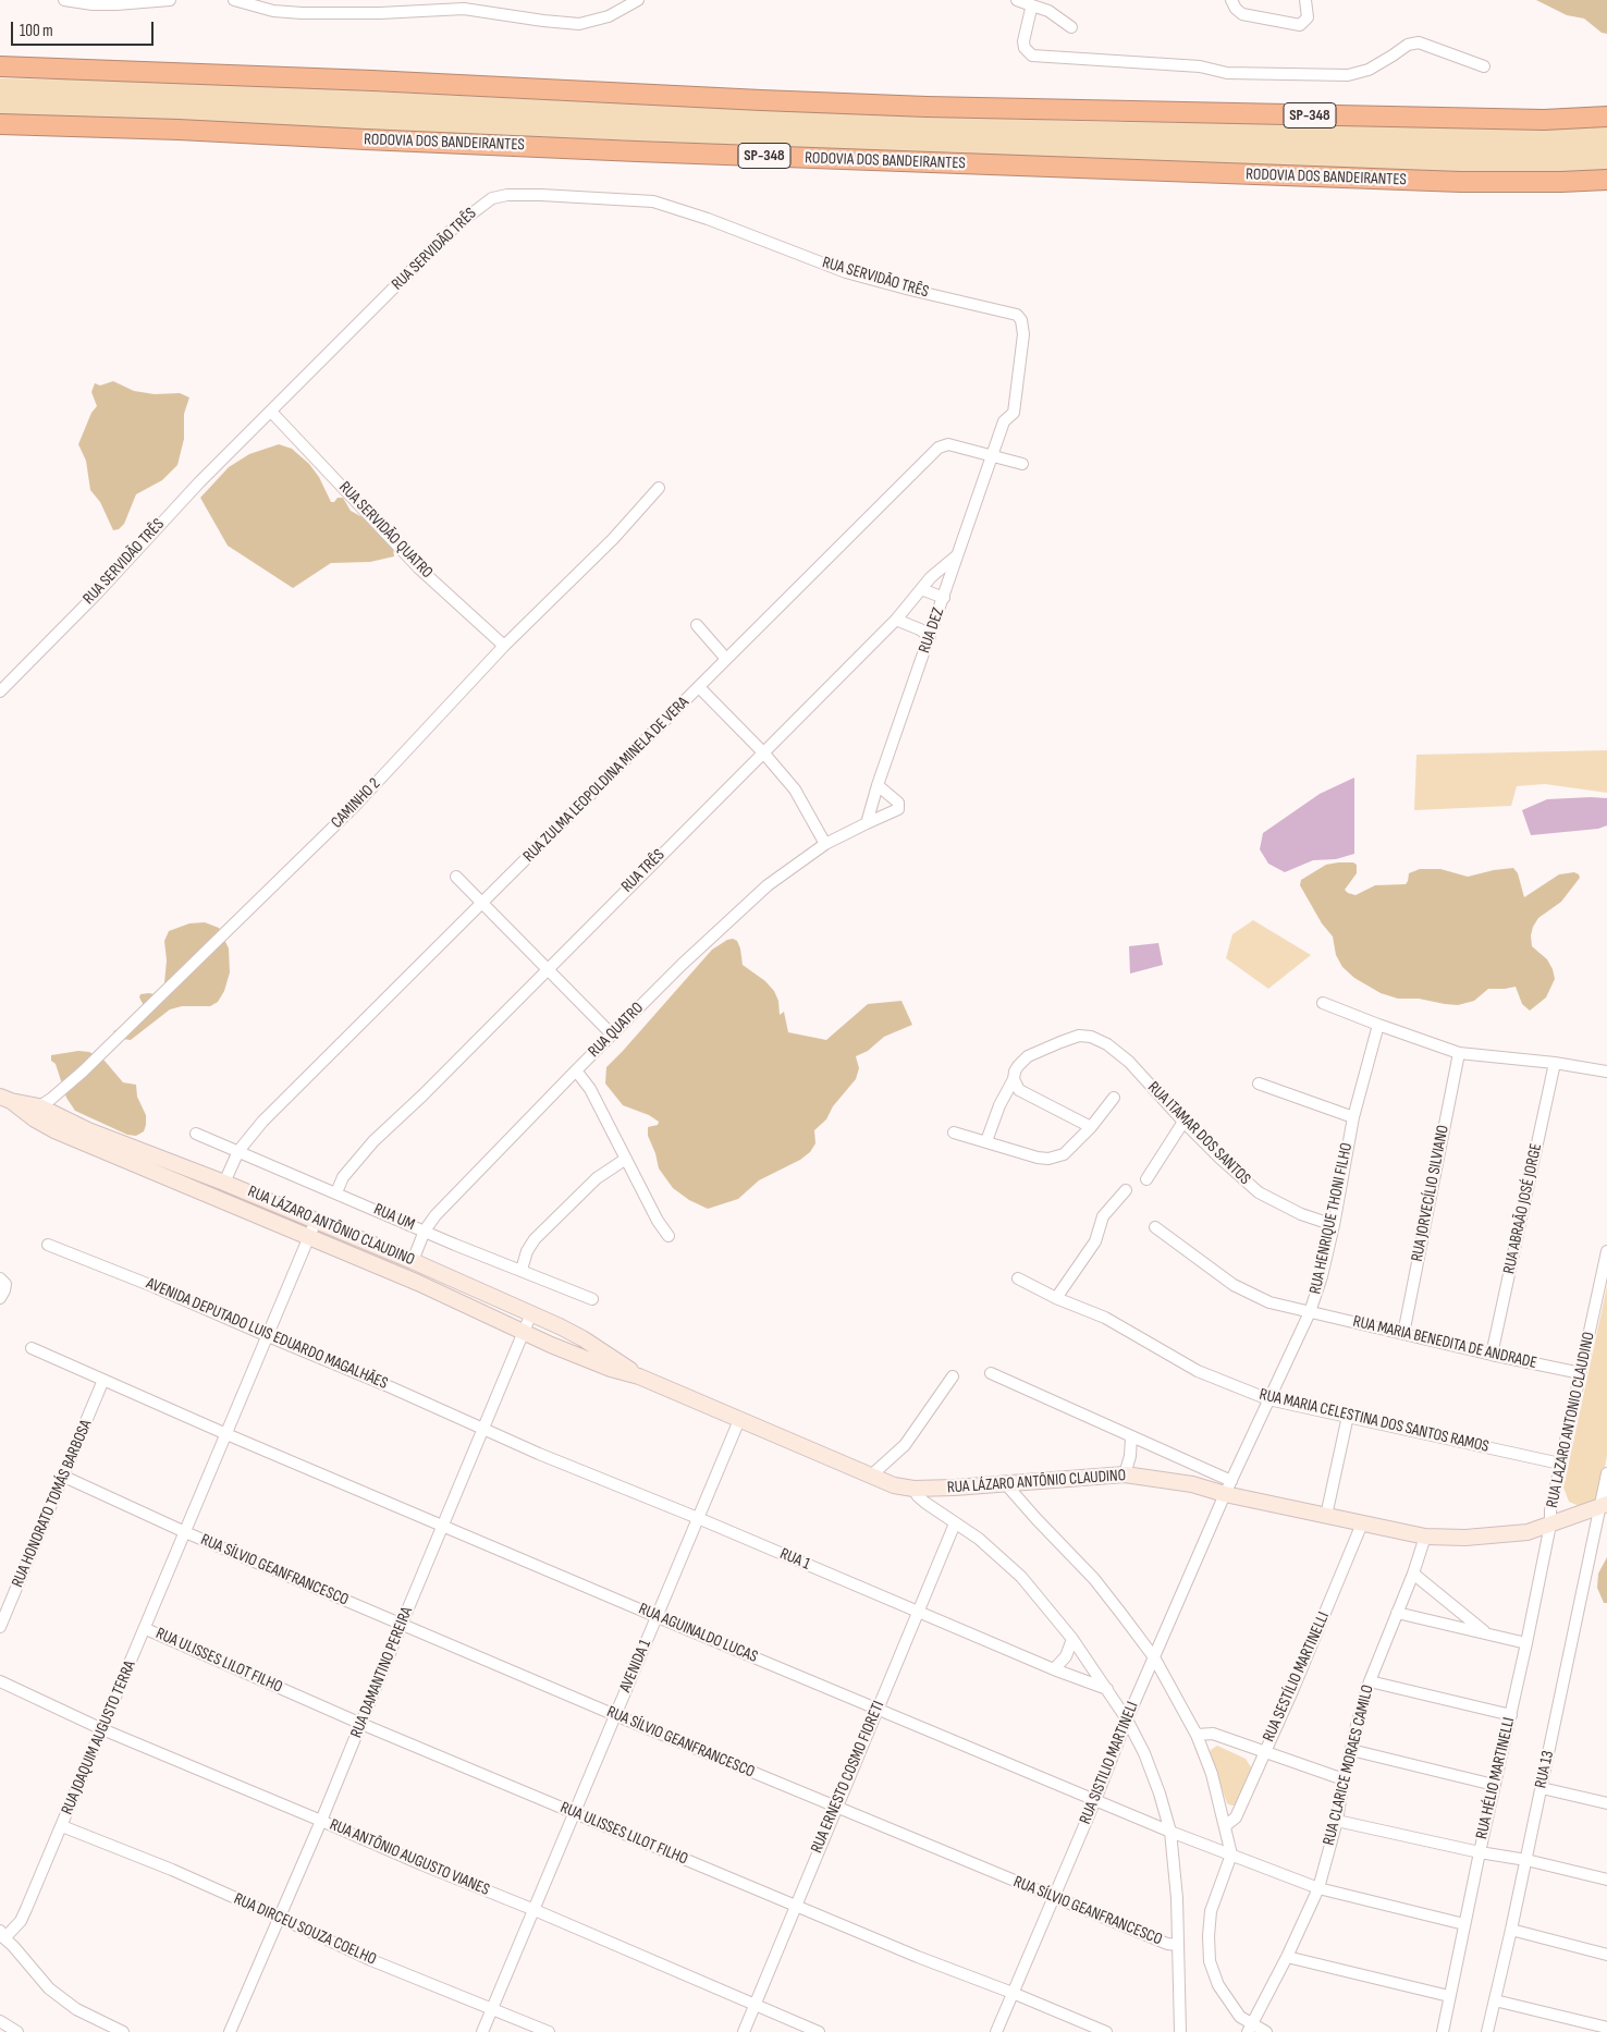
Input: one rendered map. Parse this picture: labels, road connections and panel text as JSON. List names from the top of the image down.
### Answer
{
  "streets": {
    "highway": ["SP-348", "RODOVIA DOS BANDEIRANTES"],
    "main road": ["RUA LÁZARO ANTÔNIO CLAUDINO"],
    "street": [
      "RUA SERVIDÃO TRÊS",
      "RUA SERVIDÃO QUATRO",
      "RUA DEZ",
      "RUA ZULMA LEOPOLDINA MINELA DE VERA",
      "CAMINHO 2",
      "RUA TRÊS",
      "RUA QUATRO",
      "RUA ITAMAR DOS SANTOS",
      "RUA JORVECÍLIO SILVIANO",
      "RUA ABRAÃO JOSÉ JORGE",
      "RUA UM",
      "RUA HENRIQUE THONI FILHO",
      "AVENIDA DEPUTADO LUIS EDUARDO MAGALHÃES",
      "RUA MARIA BENEDITA DE ANDRADE",
      "RUA LAZARO ANTONIO CLAUDINO",
      "RUA MARIA CELESTINA DOS SANTOS RAMOS",
      "RUA HONORATO TOMÁS BARBOSA",
      "RUA 1",
      "RUA SÍLVIO GEANFRANCESCO",
      "RUA AGUINALDO LUCAS",
      "RUA ULISSES LILOT FILHO",
      "AVENIDA 1",
      "RUA DAMANTINO PEREIRA",
      "RUA SESTÍLIO MARTINELLI",
      "RUA JOAQUIM AUGUSTO TERRA",
      "RUA SISTILIO MARTINELI",
      "RUA CLARICE MORAES CAMILO",
      "RUA 13",
      "RUA ERNESTO COSMO FIORETI",
      "RUA HÉLIO MARTINELLI",
      "RUA ANTÔNIO AUGUSTO VIANES",
      "RUA DIRCEU SOUZA COELHO"
    ]
  },
  "crossings": [
    ["RUA SERVIDÃO TRÊS", "RUA SERVIDÃO QUATRO"],
    ["RUA SERVIDÃO TRÊS", "RUA DEZ"],
    ["RUA SERVIDÃO QUATRO", "CAMINHO 2"],
    ["RUA DEZ", "RUA ZULMA LEOPOLDINA MINELA DE VERA"],
    ["RUA DEZ", "RUA TRÊS"],
    ["RUA DEZ", "RUA QUATRO"],
    ["RUA ZULMA LEOPOLDINA MINELA DE VERA", "RUA UM"],
    ["RUA ZULMA LEOPOLDINA MINELA DE VERA", "RUA LÁZARO ANTÔNIO CLAUDINO"],
    ["CAMINHO 2", "RUA LÁZARO ANTÔNIO CLAUDINO"],
    ["RUA TRÊS", "RUA UM"],
    ["RUA QUATRO", "RUA UM"],
    ["RUA QUATRO", "RUA LÁZARO ANTÔNIO CLAUDINO"],
    ["RUA ITAMAR DOS SANTOS", "RUA HENRIQUE THONI FILHO"],
    ["RUA JORVECÍLIO SILVIANO", "RUA MARIA BENEDITA DE ANDRADE"],
    ["RUA ABRAÃO JOSÉ JORGE", "RUA MARIA BENEDITA DE ANDRADE"],
    ["RUA HENRIQUE THONI FILHO", "RUA LÁZARO ANTÔNIO CLAUDINO"],
    ["RUA HENRIQUE THONI FILHO", "RUA MARIA BENEDITA DE ANDRADE"],
    ["RUA HENRIQUE THONI FILHO", "RUA MARIA CELESTINA DOS SANTOS RAMOS"],
    ["RUA HENRIQUE THONI FILHO", "RUA SISTILIO MARTINELI"],
    ["RUA LÁZARO ANTÔNIO CLAUDINO", "RUA LAZARO ANTONIO CLAUDINO"],
    ["RUA LÁZARO ANTÔNIO CLAUDINO", "AVENIDA 1"],
    ["RUA LÁZARO ANTÔNIO CLAUDINO", "RUA DAMANTINO PEREIRA"],
    ["RUA LÁZARO ANTÔNIO CLAUDINO", "RUA SESTÍLIO MARTINELLI"],
    ["RUA LÁZARO ANTÔNIO CLAUDINO", "RUA JOAQUIM AUGUSTO TERRA"],
    ["RUA LÁZARO ANTÔNIO CLAUDINO", "RUA SISTILIO MARTINELI"],
    ["RUA LÁZARO ANTÔNIO CLAUDINO", "RUA CLARICE MORAES CAMILO"],
    ["RUA LÁZARO ANTÔNIO CLAUDINO", "RUA 13"],
    ["RUA LÁZARO ANTÔNIO CLAUDINO", "RUA HÉLIO MARTINELLI"],
    ["AVENIDA DEPUTADO LUIS EDUARDO MAGALHÃES", "RUA 1"],
    ["AVENIDA DEPUTADO LUIS EDUARDO MAGALHÃES", "RUA DAMANTINO PEREIRA"],
    ["AVENIDA DEPUTADO LUIS EDUARDO MAGALHÃES", "RUA JOAQUIM AUGUSTO TERRA"],
    ["RUA MARIA BENEDITA DE ANDRADE", "RUA LAZARO ANTONIO CLAUDINO"],
    ["RUA LAZARO ANTONIO CLAUDINO", "RUA MARIA CELESTINA DOS SANTOS RAMOS"],
    ["RUA LAZARO ANTONIO CLAUDINO", "RUA HÉLIO MARTINELLI"],
    ["RUA HONORATO TOMÁS BARBOSA", "RUA SÍLVIO GEANFRANCESCO"],
    ["RUA HONORATO TOMÁS BARBOSA", "RUA AGUINALDO LUCAS"],
    ["RUA 1", "AVENIDA 1"],
    ["RUA 1", "RUA DAMANTINO PEREIRA"],
    ["RUA 1", "RUA ERNESTO COSMO FIORETI"],
    ["RUA SÍLVIO GEANFRANCESCO", "AVENIDA 1"],
    ["RUA SÍLVIO GEANFRANCESCO", "RUA DAMANTINO PEREIRA"],
    ["RUA SÍLVIO GEANFRANCESCO", "RUA JOAQUIM AUGUSTO TERRA"],
    ["RUA SÍLVIO GEANFRANCESCO", "RUA SISTILIO MARTINELI"],
    ["RUA SÍLVIO GEANFRANCESCO", "RUA ERNESTO COSMO FIORETI"],
    ["RUA AGUINALDO LUCAS", "AVENIDA 1"],
    ["RUA AGUINALDO LUCAS", "RUA DAMANTINO PEREIRA"],
    ["RUA AGUINALDO LUCAS", "RUA JOAQUIM AUGUSTO TERRA"],
    ["RUA AGUINALDO LUCAS", "RUA SISTILIO MARTINELI"],
    ["RUA AGUINALDO LUCAS", "RUA ERNESTO COSMO FIORETI"],
    ["RUA ULISSES LILOT FILHO", "AVENIDA 1"],
    ["RUA ULISSES LILOT FILHO", "RUA DAMANTINO PEREIRA"],
    ["RUA ULISSES LILOT FILHO", "RUA JOAQUIM AUGUSTO TERRA"],
    ["RUA ULISSES LILOT FILHO", "RUA SISTILIO MARTINELI"],
    ["RUA ULISSES LILOT FILHO", "RUA ERNESTO COSMO FIORETI"],
    ["AVENIDA 1", "RUA ANTÔNIO AUGUSTO VIANES"],
    ["AVENIDA 1", "RUA DIRCEU SOUZA COELHO"],
    ["RUA DAMANTINO PEREIRA", "RUA ANTÔNIO AUGUSTO VIANES"],
    ["RUA DAMANTINO PEREIRA", "RUA DIRCEU SOUZA COELHO"],
    ["RUA JOAQUIM AUGUSTO TERRA", "RUA ANTÔNIO AUGUSTO VIANES"],
    ["RUA JOAQUIM AUGUSTO TERRA", "RUA DIRCEU SOUZA COELHO"],
    ["RUA ERNESTO COSMO FIORETI", "RUA ANTÔNIO AUGUSTO VIANES"]
  ],
  "scale_bar": "100 m"
}
